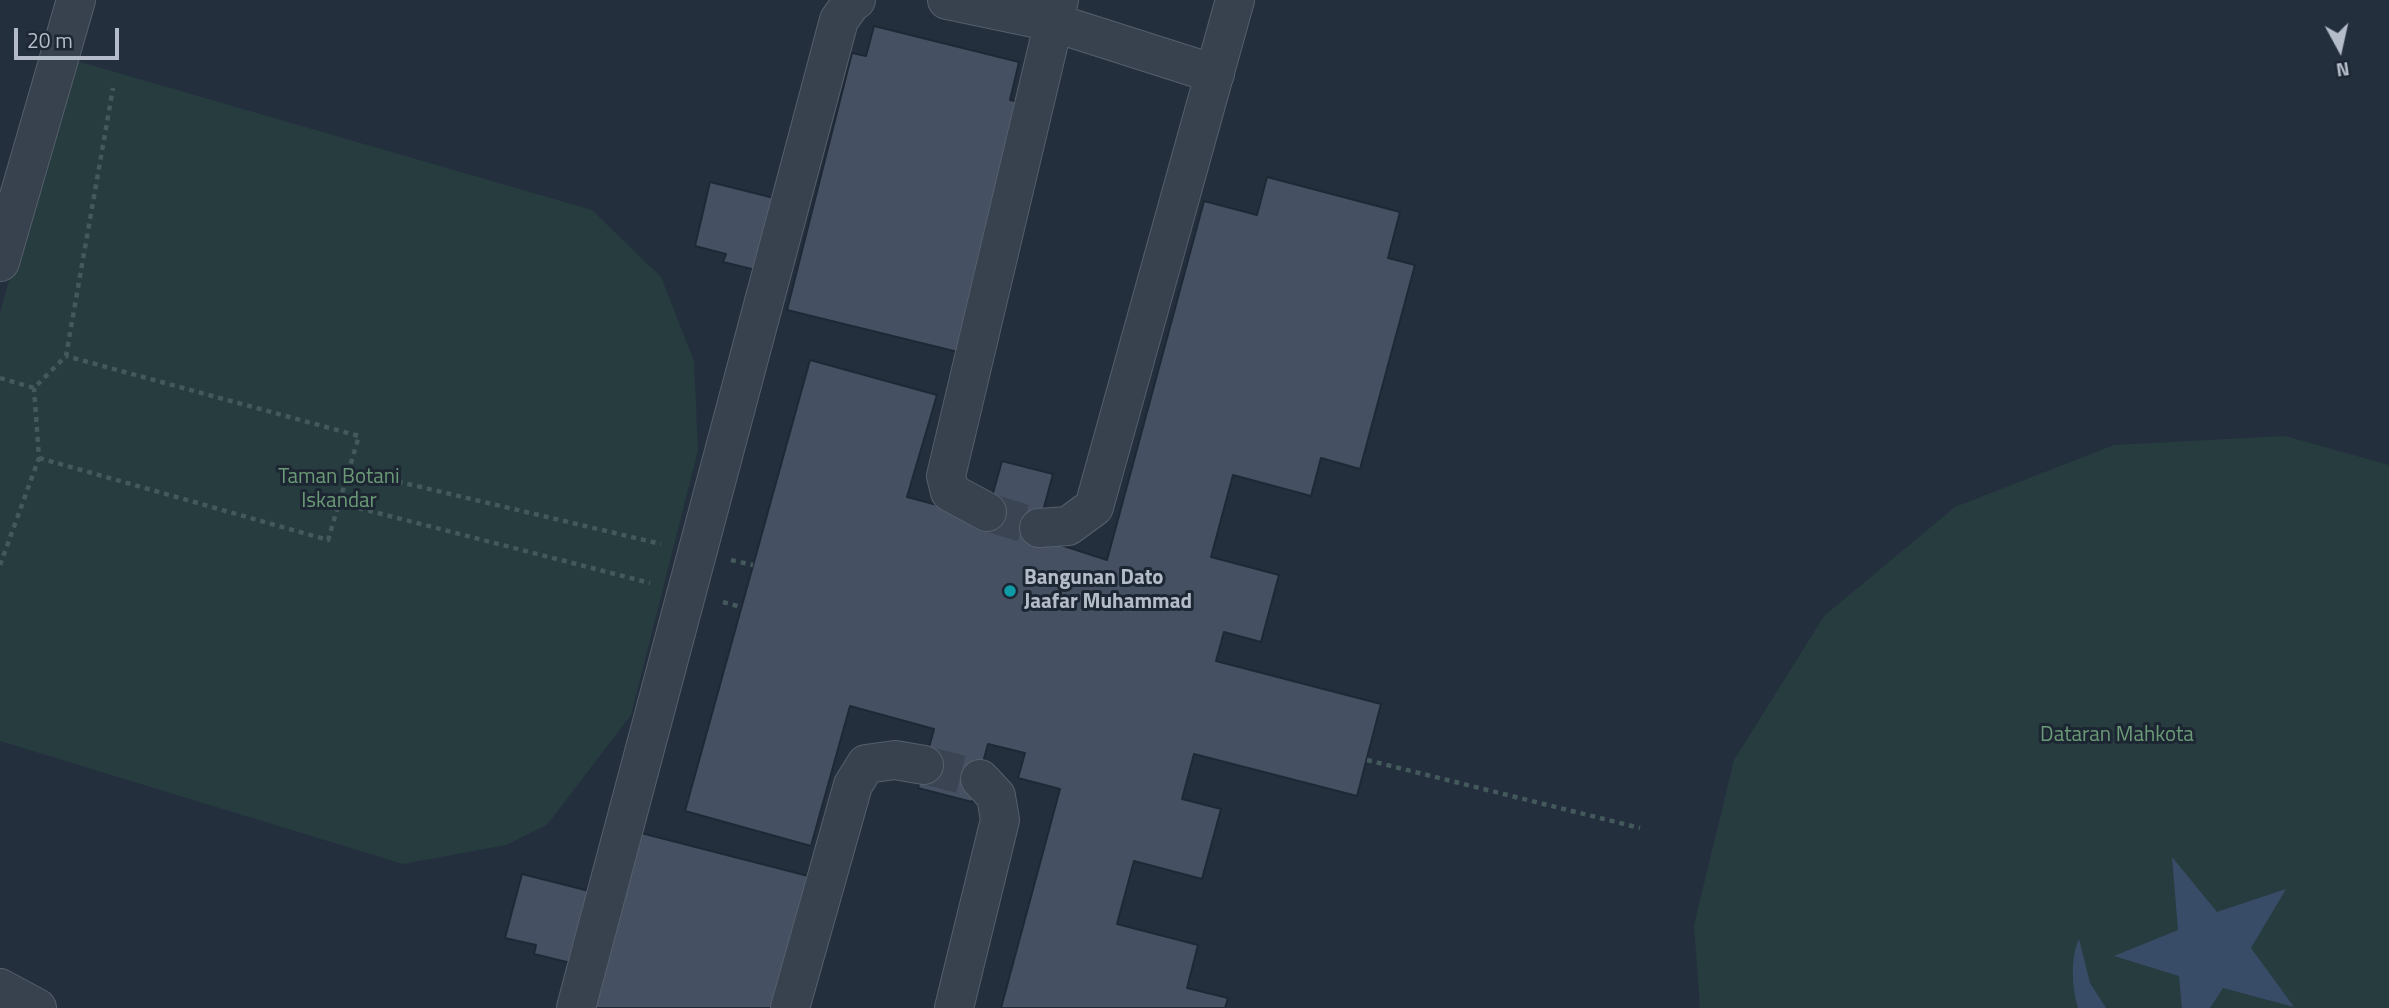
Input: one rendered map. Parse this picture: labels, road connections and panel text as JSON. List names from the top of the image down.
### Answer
{
  "parks": ["Taman Botani Iskandar", "Dataran Mahkota"],
  "places": ["Bangunan Dato Jaafar Muhammad"],
  "scale_bar": "20 m",
  "north": "bottom"
}
